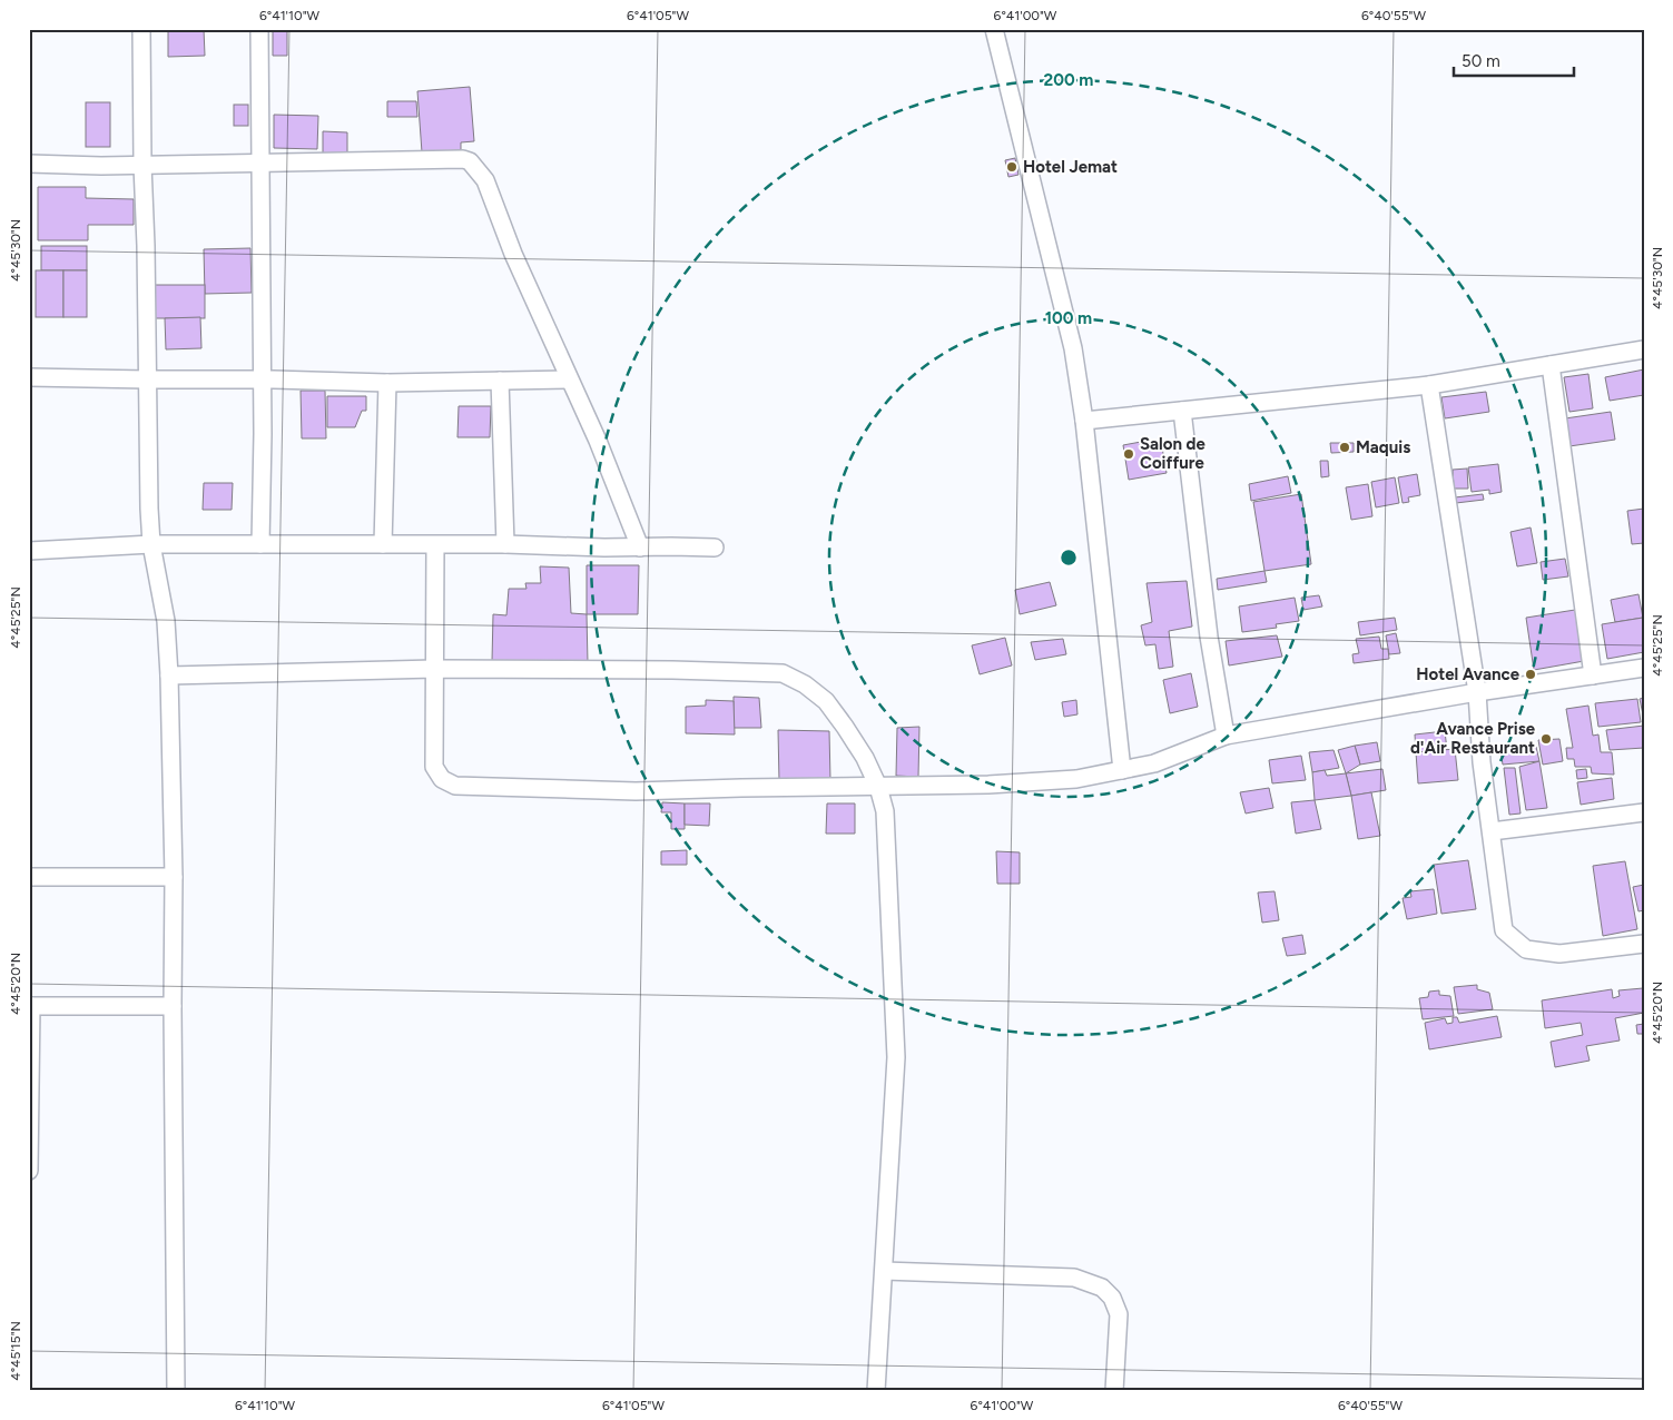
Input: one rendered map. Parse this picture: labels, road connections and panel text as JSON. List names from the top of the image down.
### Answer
{
  "places": [
    "Hotel Jemat",
    "Maquis",
    "Salon de Coiffure",
    "Hotel Avance",
    "Avance Prise d'Air Restaurant"
  ],
  "scale_bar": "50 m",
  "coordinates": [
    "6°41'10\"W",
    "6°41'05\"W",
    "6°41'00\"W",
    "6°40'55\"W",
    "4°45'30\"N",
    "4°45'25\"N",
    "4°45'20\"N",
    "4°45'15\"N"
  ],
  "rings": ["200 m", "100 m"]
}
